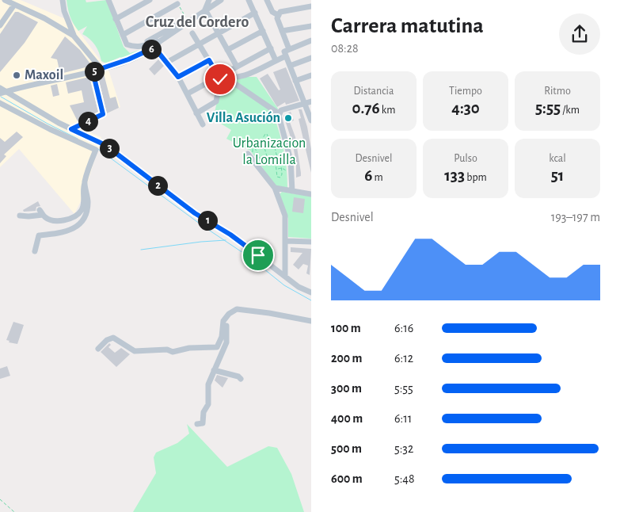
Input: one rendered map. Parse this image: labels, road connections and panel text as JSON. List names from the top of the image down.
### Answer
{
  "districts": ["Cruz del Cordero"],
  "parks": ["Urbanizacion la Lomilla"],
  "places": ["Maxoil", "Villa Asución"],
  "page": {
    "heading": ["Carrera matutina", "08:28"],
    "pins": [
      "6",
      "5",
      "4",
      "3",
      "2",
      "1"
    ],
    "stats": [
      ["Distancia", "0.76 km"],
      ["Tiempo", "4:30"],
      ["Ritmo", "5:55 /km"],
      ["Desnivel", "6 m"],
      ["Pulso", "133 bpm"],
      ["kcal", "51"]
    ],
    "chart": ["Desnivel", "193–197 m"],
    "list": [
      {
        "name": "100 m",
        "note": "6:16"
      },
      {
        "name": "200 m",
        "note": "6:12"
      },
      {
        "name": "300 m",
        "note": "5:55"
      },
      {
        "name": "400 m",
        "note": "6:11"
      },
      {
        "name": "500 m",
        "note": "5:32"
      },
      {
        "name": "600 m",
        "note": "5:48"
      }
    ]
  }
}
